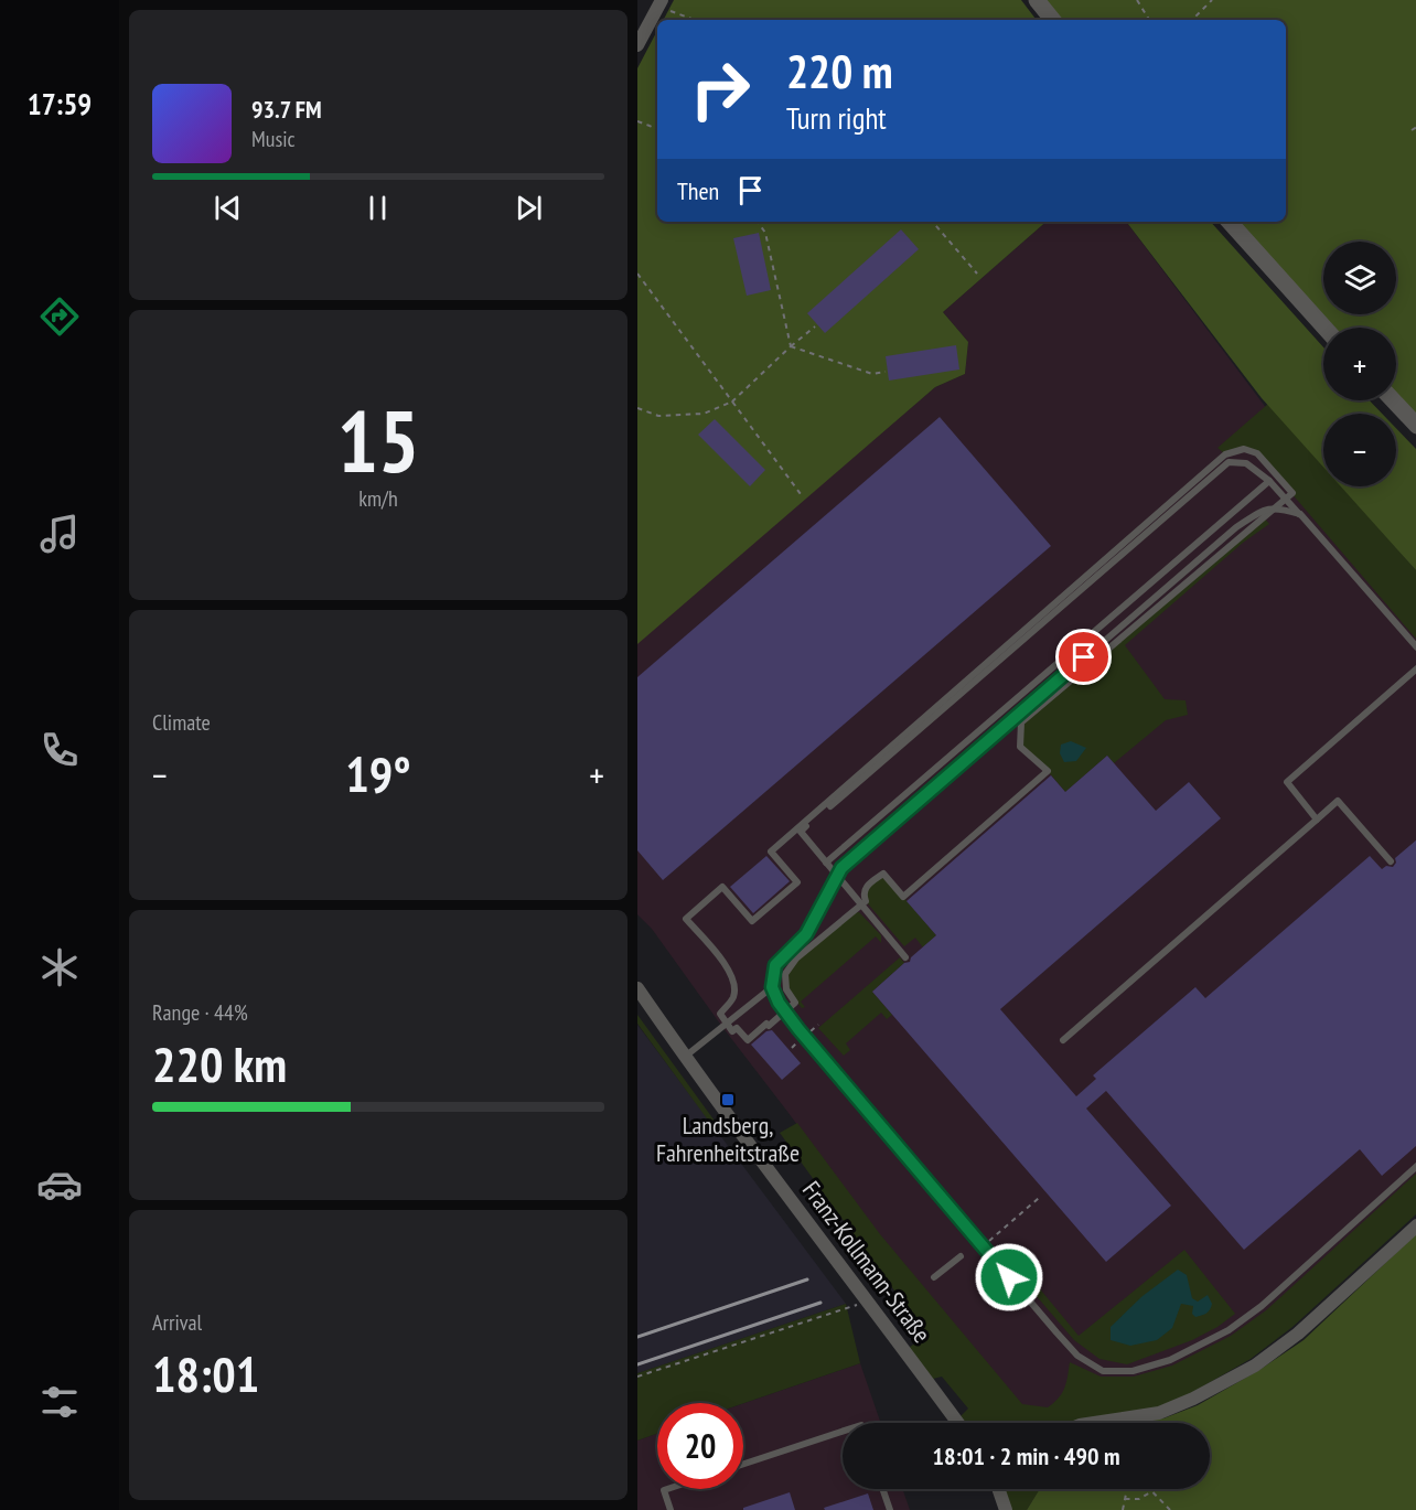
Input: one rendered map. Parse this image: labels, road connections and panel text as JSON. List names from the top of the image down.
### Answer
{
  "streets": {
    "street": ["Franz-Kollmann-Straße"]
  },
  "places": {
    "transit": ["Landsberg, Fahrenheitstraße"]
  },
  "page": {
    "tabs": "17:59",
    "turn": ["220 m", "Turn right"],
    "song": ["93.7 FM", "Music"],
    "then": "Then",
    "map_buttons": ["+", "−"],
    "tile": [
      ["15", "km/h"],
      "Climate",
      ["Range · 44%", "220 km"],
      ["Arrival", "18:01"]
    ],
    "heat": ["−", "19°", "+"],
    "limit": "20",
    "trip": "18:01 · 2 min · 490 m"
  }
}
